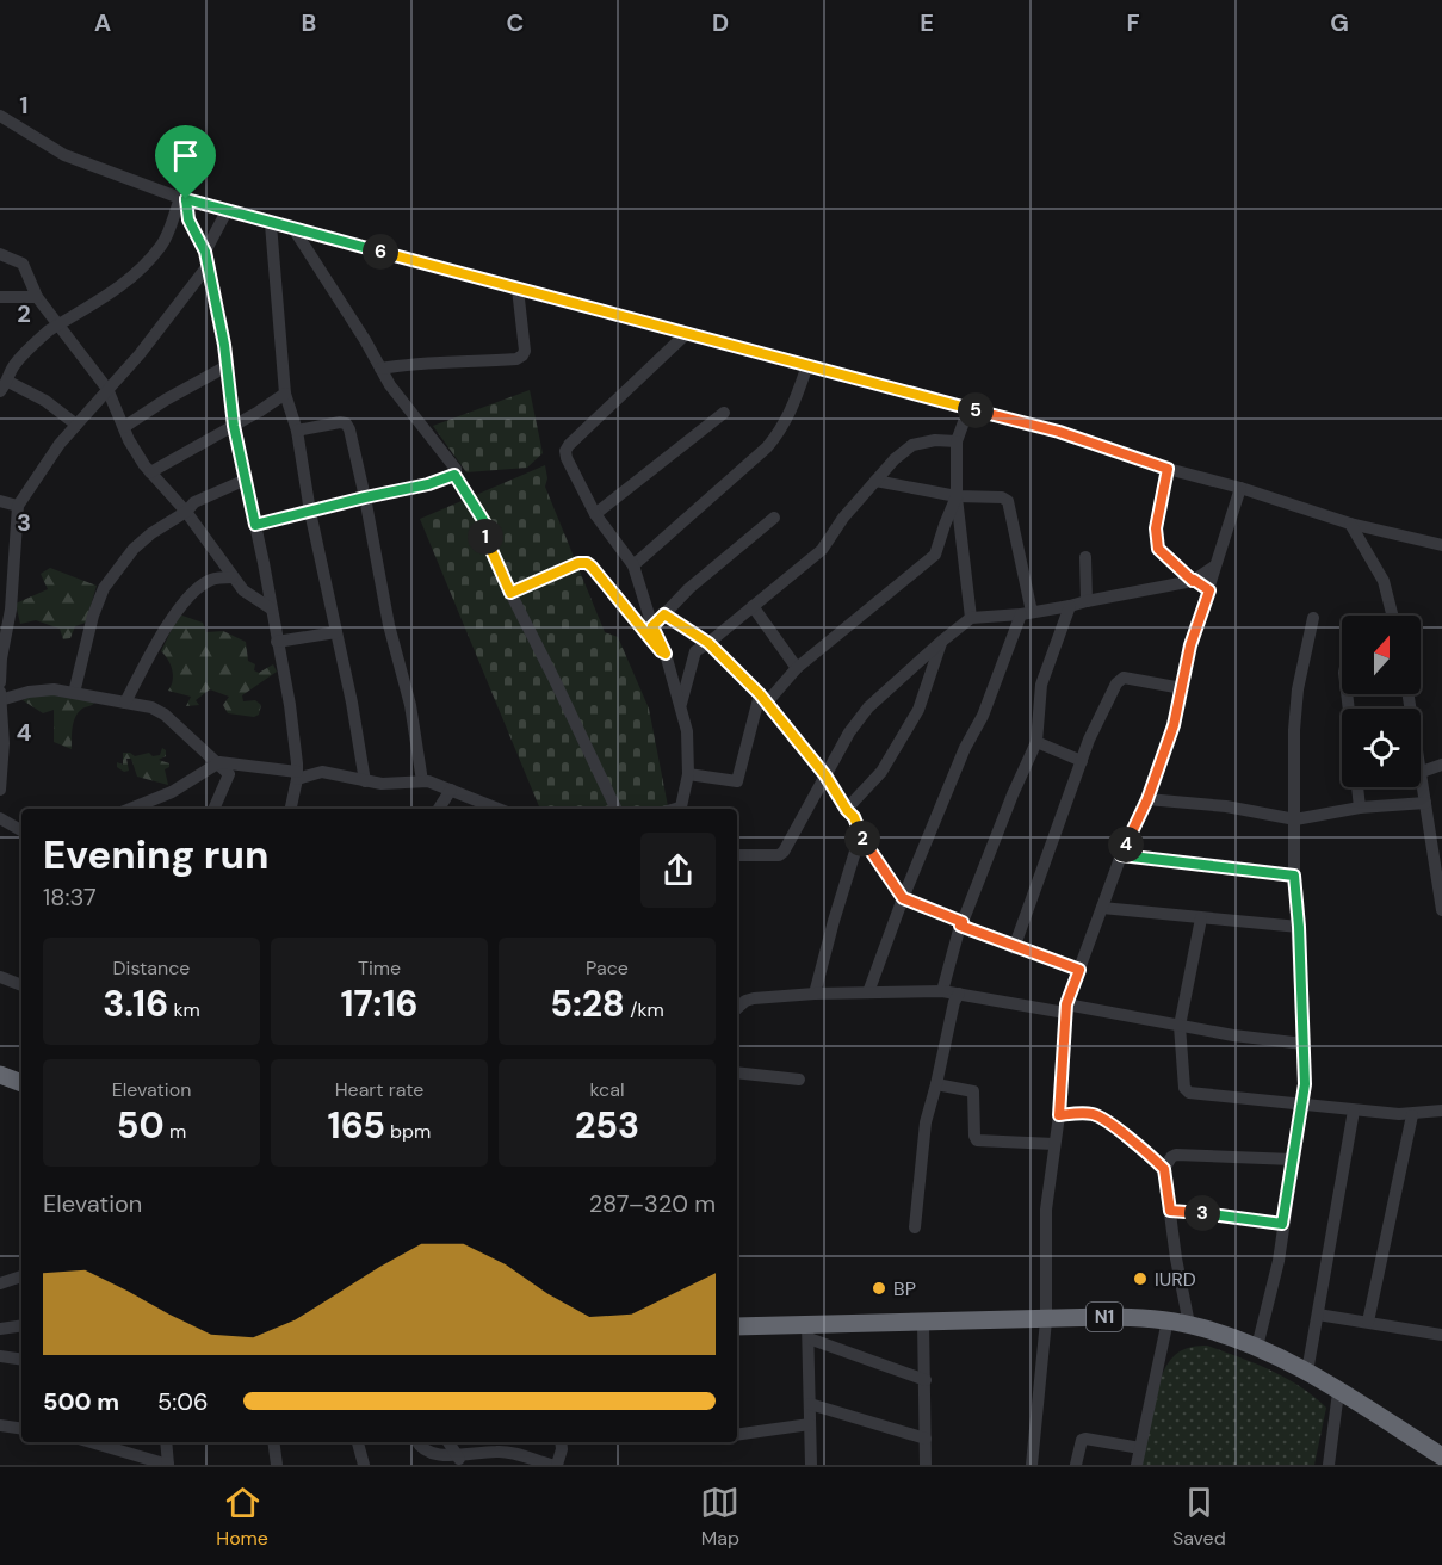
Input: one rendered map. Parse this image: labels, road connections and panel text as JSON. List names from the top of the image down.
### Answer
{
  "streets": {
    "highway": ["N1"]
  },
  "places": ["IURD", "BP"],
  "north": "top",
  "page": {
    "pins": [
      "6",
      "5",
      "1",
      "2",
      "4",
      "3"
    ],
    "heading": ["Evening run", "18:37"],
    "stats": [
      ["Distance", "3.16 km"],
      ["Time", "17:16"],
      ["Pace", "5:28 /km"],
      ["Elevation", "50 m"],
      ["Heart rate", "165 bpm"],
      ["kcal", "253"]
    ],
    "chart": ["Elevation", "287–320 m"],
    "list": [
      {
        "name": "500 m",
        "note": "5:06"
      }
    ],
    "tabs": ["Home", "Map", "Saved"]
  },
  "grid": {
    "columns": [
      "A",
      "B",
      "C",
      "D",
      "E",
      "F",
      "G"
    ],
    "rows": [
      "1",
      "2",
      "3",
      "4"
    ]
  }
}
